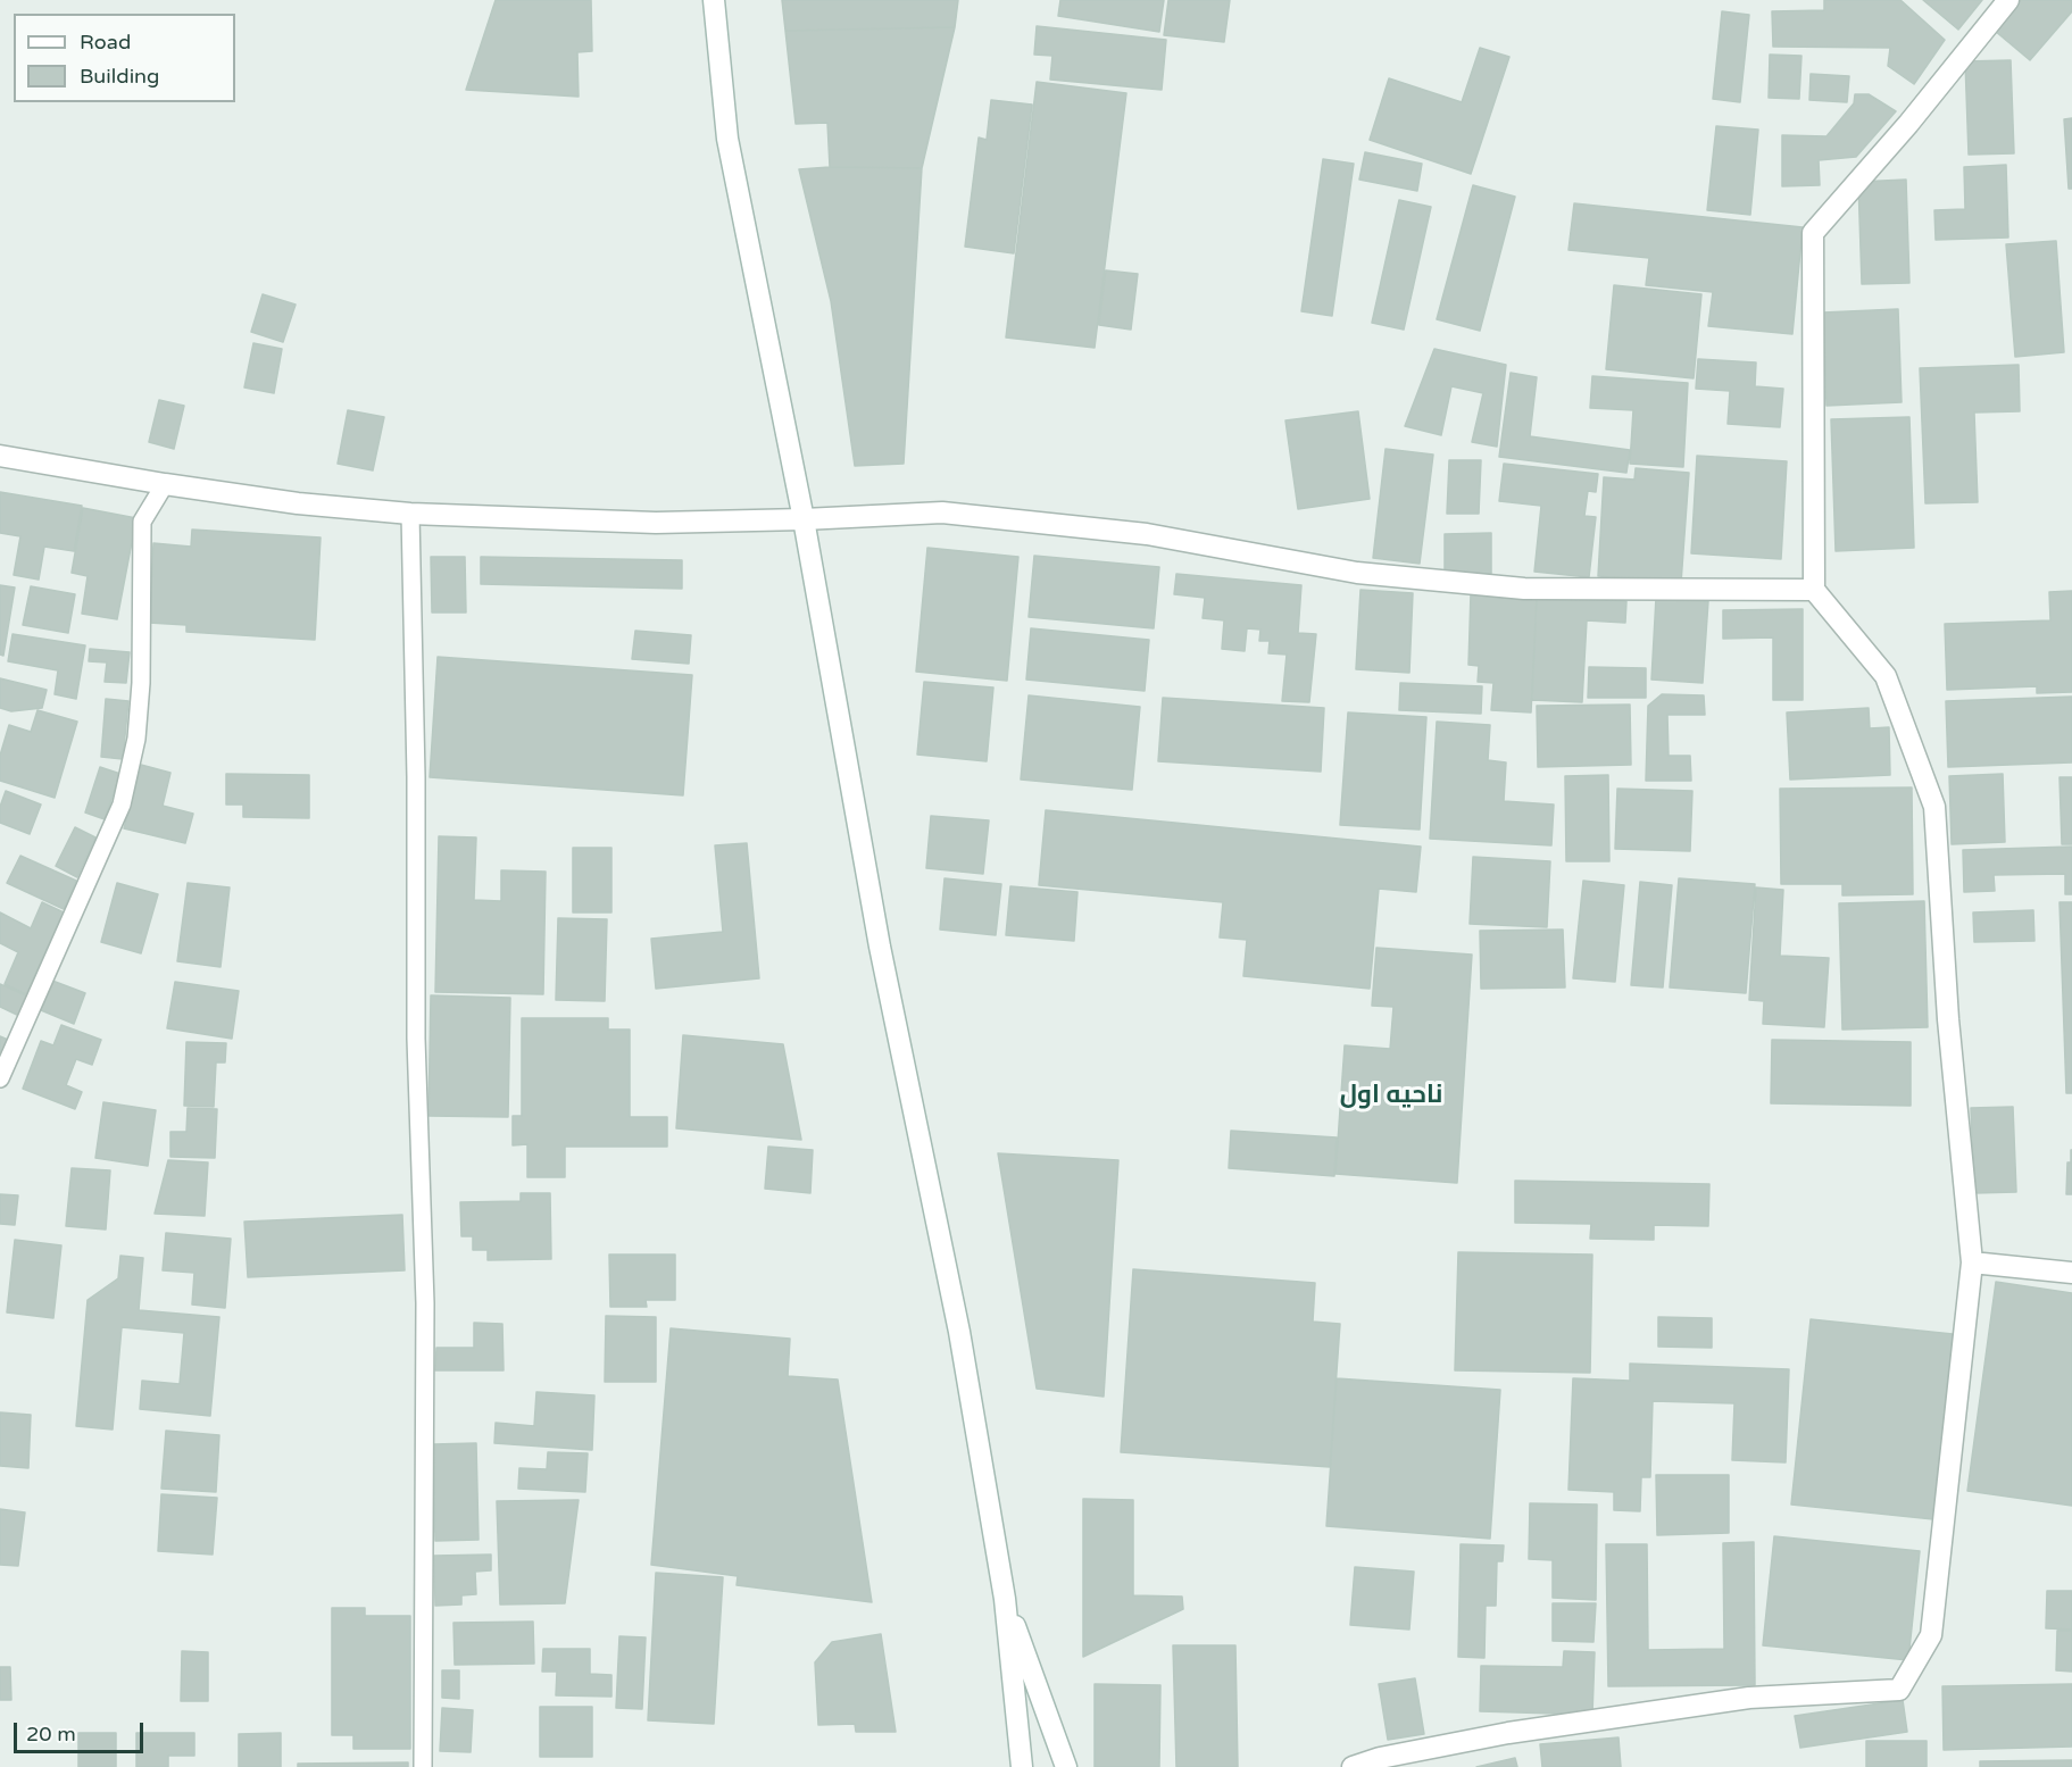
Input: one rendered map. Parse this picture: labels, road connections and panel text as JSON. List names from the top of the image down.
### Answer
{
  "districts": ["ناحیه اول"],
  "legend": ["Road", "Building"],
  "scale_bar": "20 m"
}
